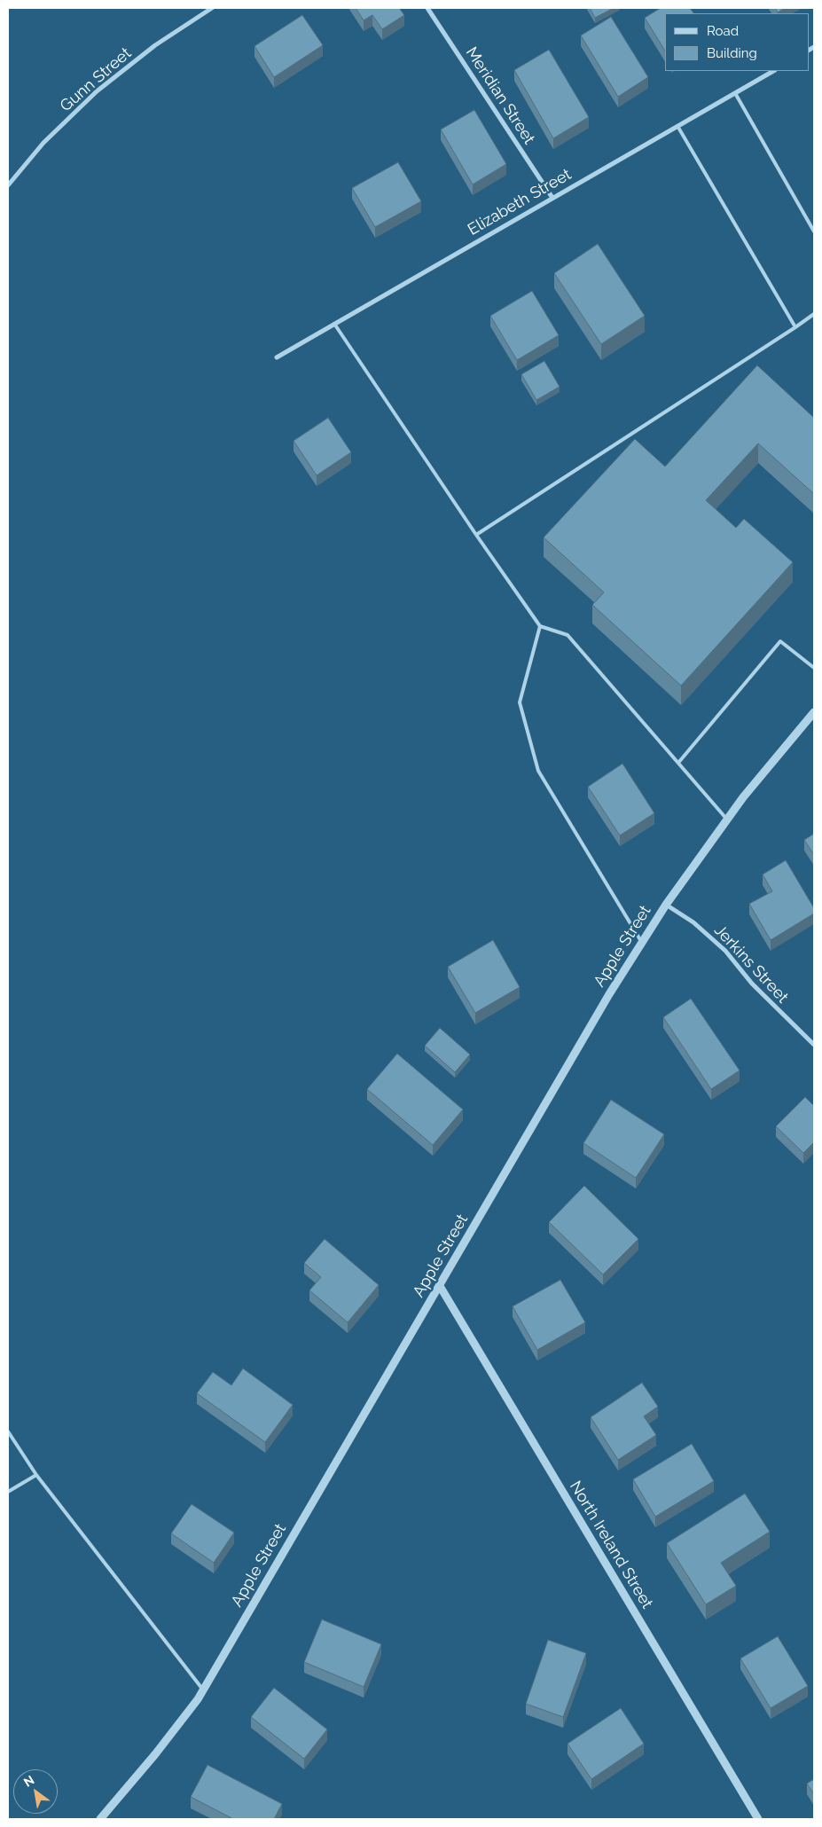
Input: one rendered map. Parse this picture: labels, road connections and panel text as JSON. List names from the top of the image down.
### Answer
{
  "streets": {
    "street": [
      "Gunn Street",
      "Meridian Street",
      "Elizabeth Street",
      "Apple Street",
      "Jerkins Street",
      "North Ireland Street"
    ]
  },
  "crossings": [
    ["Meridian Street", "Elizabeth Street"],
    ["Apple Street", "Jerkins Street"],
    ["Apple Street", "North Ireland Street"]
  ],
  "legend": ["Road", "Building"],
  "north": "top left"
}
